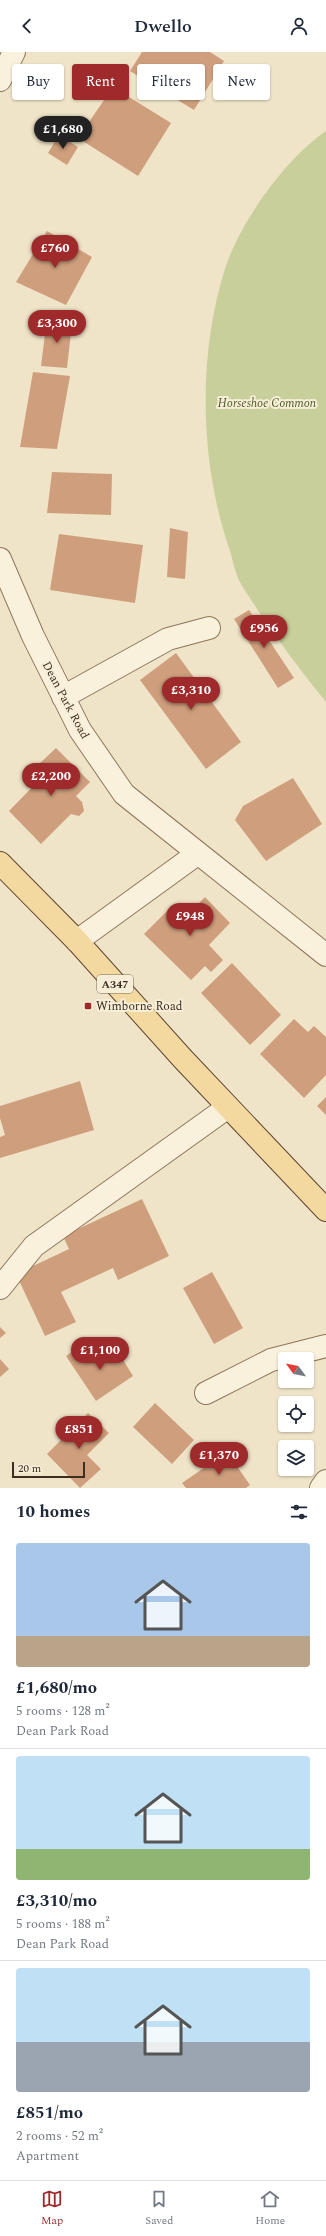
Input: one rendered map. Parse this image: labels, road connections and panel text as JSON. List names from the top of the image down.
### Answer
{
  "streets": {
    "main road": ["A347"],
    "street": ["Dean Park Road"]
  },
  "parks": ["Horseshoe Common"],
  "places": {
    "transit": ["Wimborne Road"]
  },
  "scale_bar": "20 m",
  "north": "top left",
  "page": {
    "header": "Dwello",
    "chip": [
      "Buy",
      "Rent",
      "Filters",
      "New"
    ],
    "price": [
      "£1,680",
      "£760",
      "£3,300",
      "£956",
      "£3,310",
      "£2,200",
      "£948",
      "£1,100",
      "£851",
      "£1,370"
    ],
    "scale": "20 m",
    "heading": "10 homes",
    "list": [
      {
        "name": "£1,680/mo",
        "note": "5 rooms · 128 m² · Dean Park Road"
      },
      {
        "name": "£3,310/mo",
        "note": "5 rooms · 188 m² · Dean Park Road"
      },
      {
        "name": "£851/mo",
        "note": "2 rooms · 52 m² · Apartment"
      }
    ],
    "tabs": ["Map", "Saved", "Home"]
  }
}
